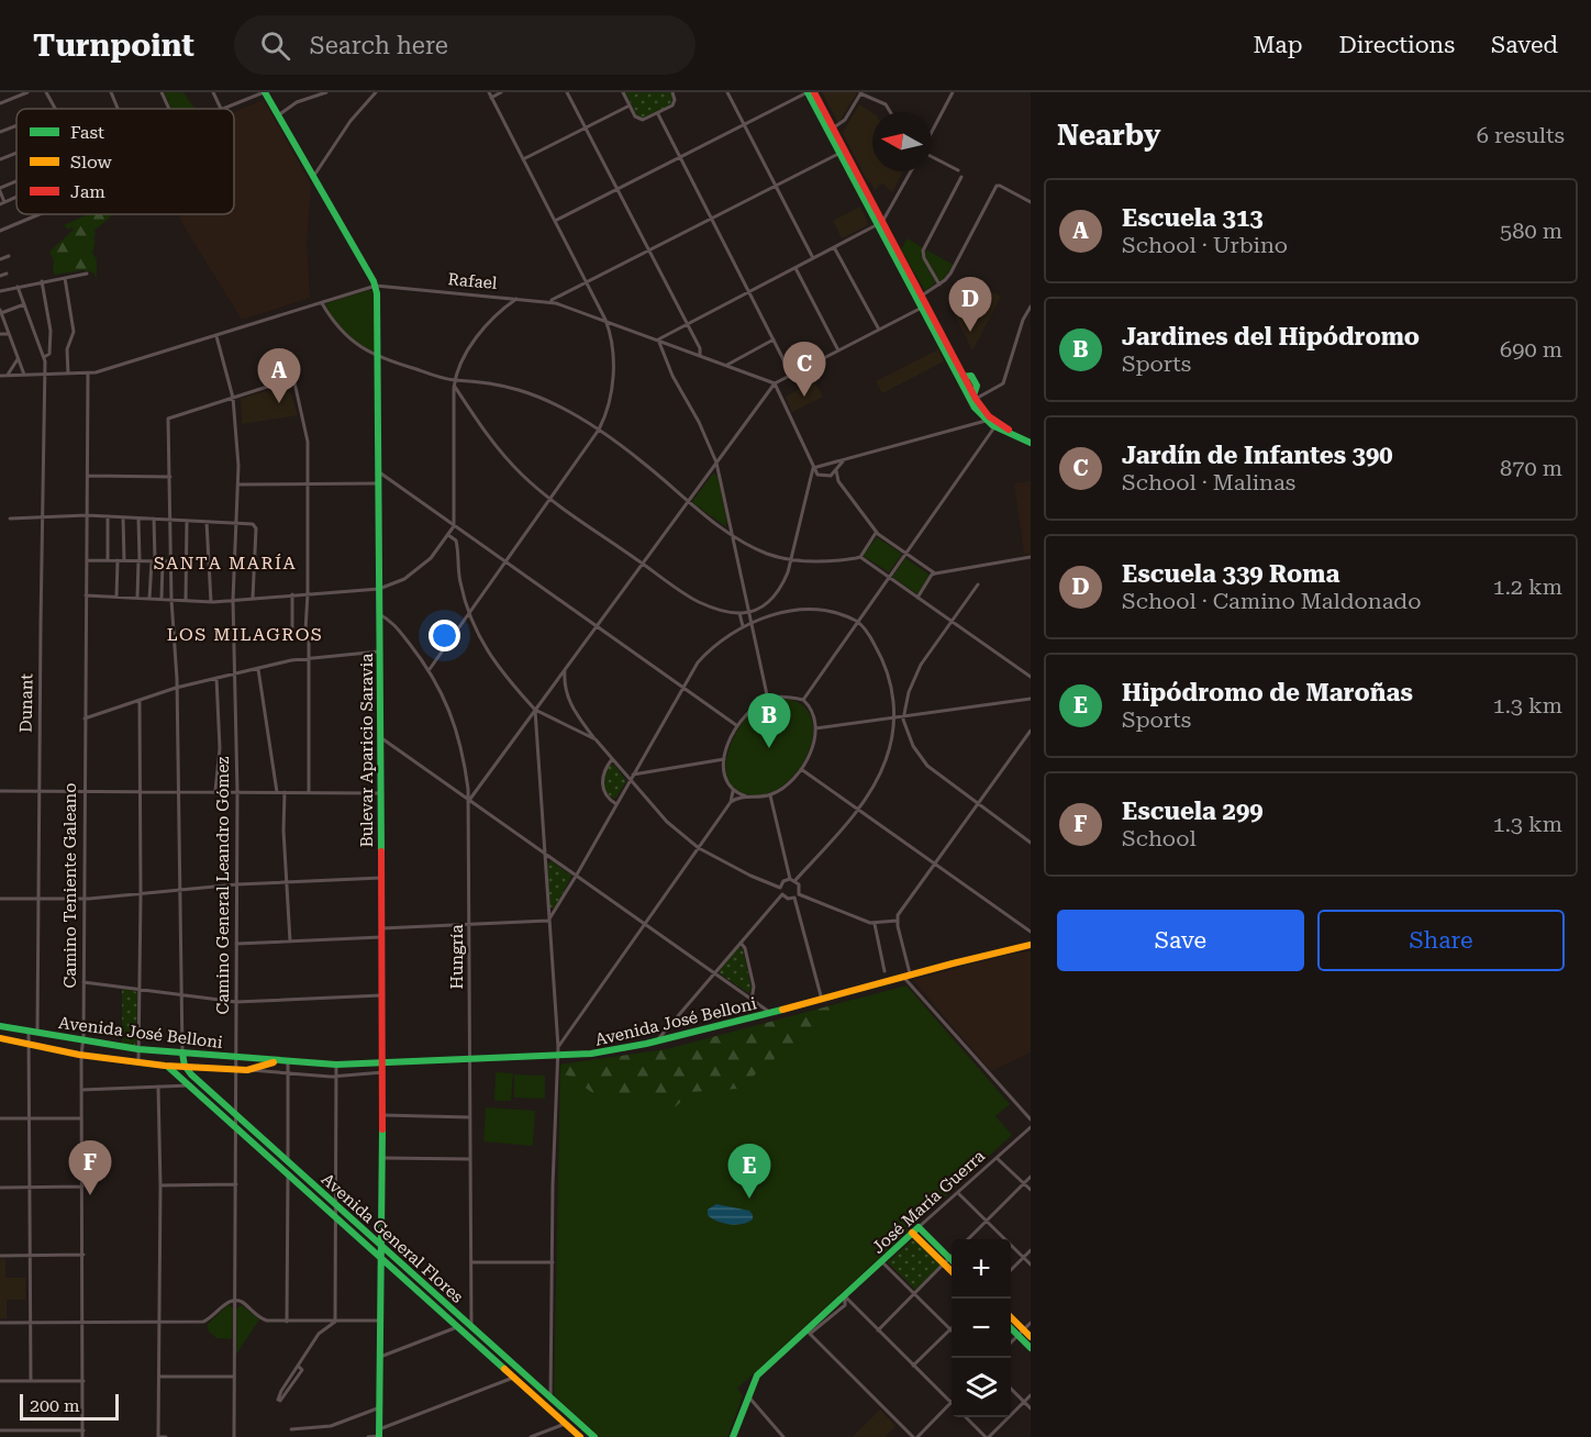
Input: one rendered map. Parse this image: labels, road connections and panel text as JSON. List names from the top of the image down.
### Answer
{
  "streets": {
    "main road": [
      "Bulevar Aparicio Saravia",
      "Avenida José Belloni",
      "José María Guerra",
      "Avenida General Flores"
    ],
    "street": [
      "Rafael",
      "Dunant",
      "Camino Teniente Galeano",
      "Camino General Leandro Gómez",
      "Hungría"
    ]
  },
  "crossings": [
    ["Rafael", "Dunant"],
    ["Rafael", "Bulevar Aparicio Saravia"],
    ["Rafael", "Camino Teniente Galeano"],
    ["Rafael", "Camino General Leandro Gómez"],
    ["Dunant", "Avenida José Belloni"],
    ["Bulevar Aparicio Saravia", "Hungría"],
    ["Bulevar Aparicio Saravia", "Avenida José Belloni"],
    ["Bulevar Aparicio Saravia", "Avenida General Flores"],
    ["Camino Teniente Galeano", "Avenida José Belloni"],
    ["Camino General Leandro Gómez", "Avenida José Belloni"],
    ["Camino General Leandro Gómez", "Avenida General Flores"],
    ["Hungría", "Avenida José Belloni"],
    ["Hungría", "Avenida General Flores"],
    ["Avenida José Belloni", "Avenida General Flores"]
  ],
  "districts": ["SANTA MARÍA", "LOS MILAGROS"],
  "legend": ["Fast", "Slow", "Jam"],
  "scale_bar": "200 m",
  "north": "left",
  "page": {
    "header": "Turnpoint",
    "search": "Search here",
    "nav": ["Map", "Directions", "Saved"],
    "heading": ["Nearby", "6 results"],
    "list": [
      {
        "mark": "A",
        "name": "Escuela 313",
        "note": "School · Urbino",
        "value": "580 m"
      },
      {
        "mark": "B",
        "name": "Jardines del Hipódromo",
        "note": "Sports",
        "value": "690 m"
      },
      {
        "mark": "C",
        "name": "Jardín de Infantes 390",
        "note": "School · Malinas",
        "value": "870 m"
      },
      {
        "mark": "D",
        "name": "Escuela 339 Roma",
        "note": "School · Camino Maldonado",
        "value": "1.2 km"
      },
      {
        "mark": "E",
        "name": "Hipódromo de Maroñas",
        "note": "Sports",
        "value": "1.3 km"
      },
      {
        "mark": "F",
        "name": "Escuela 299",
        "note": "School",
        "value": "1.3 km"
      }
    ],
    "pins": [
      "D",
      "C",
      "A",
      "B",
      "F",
      "E"
    ],
    "buttons": ["Save", "Share"],
    "map_buttons": ["+", "−"],
    "scale": "200 m"
  }
}
